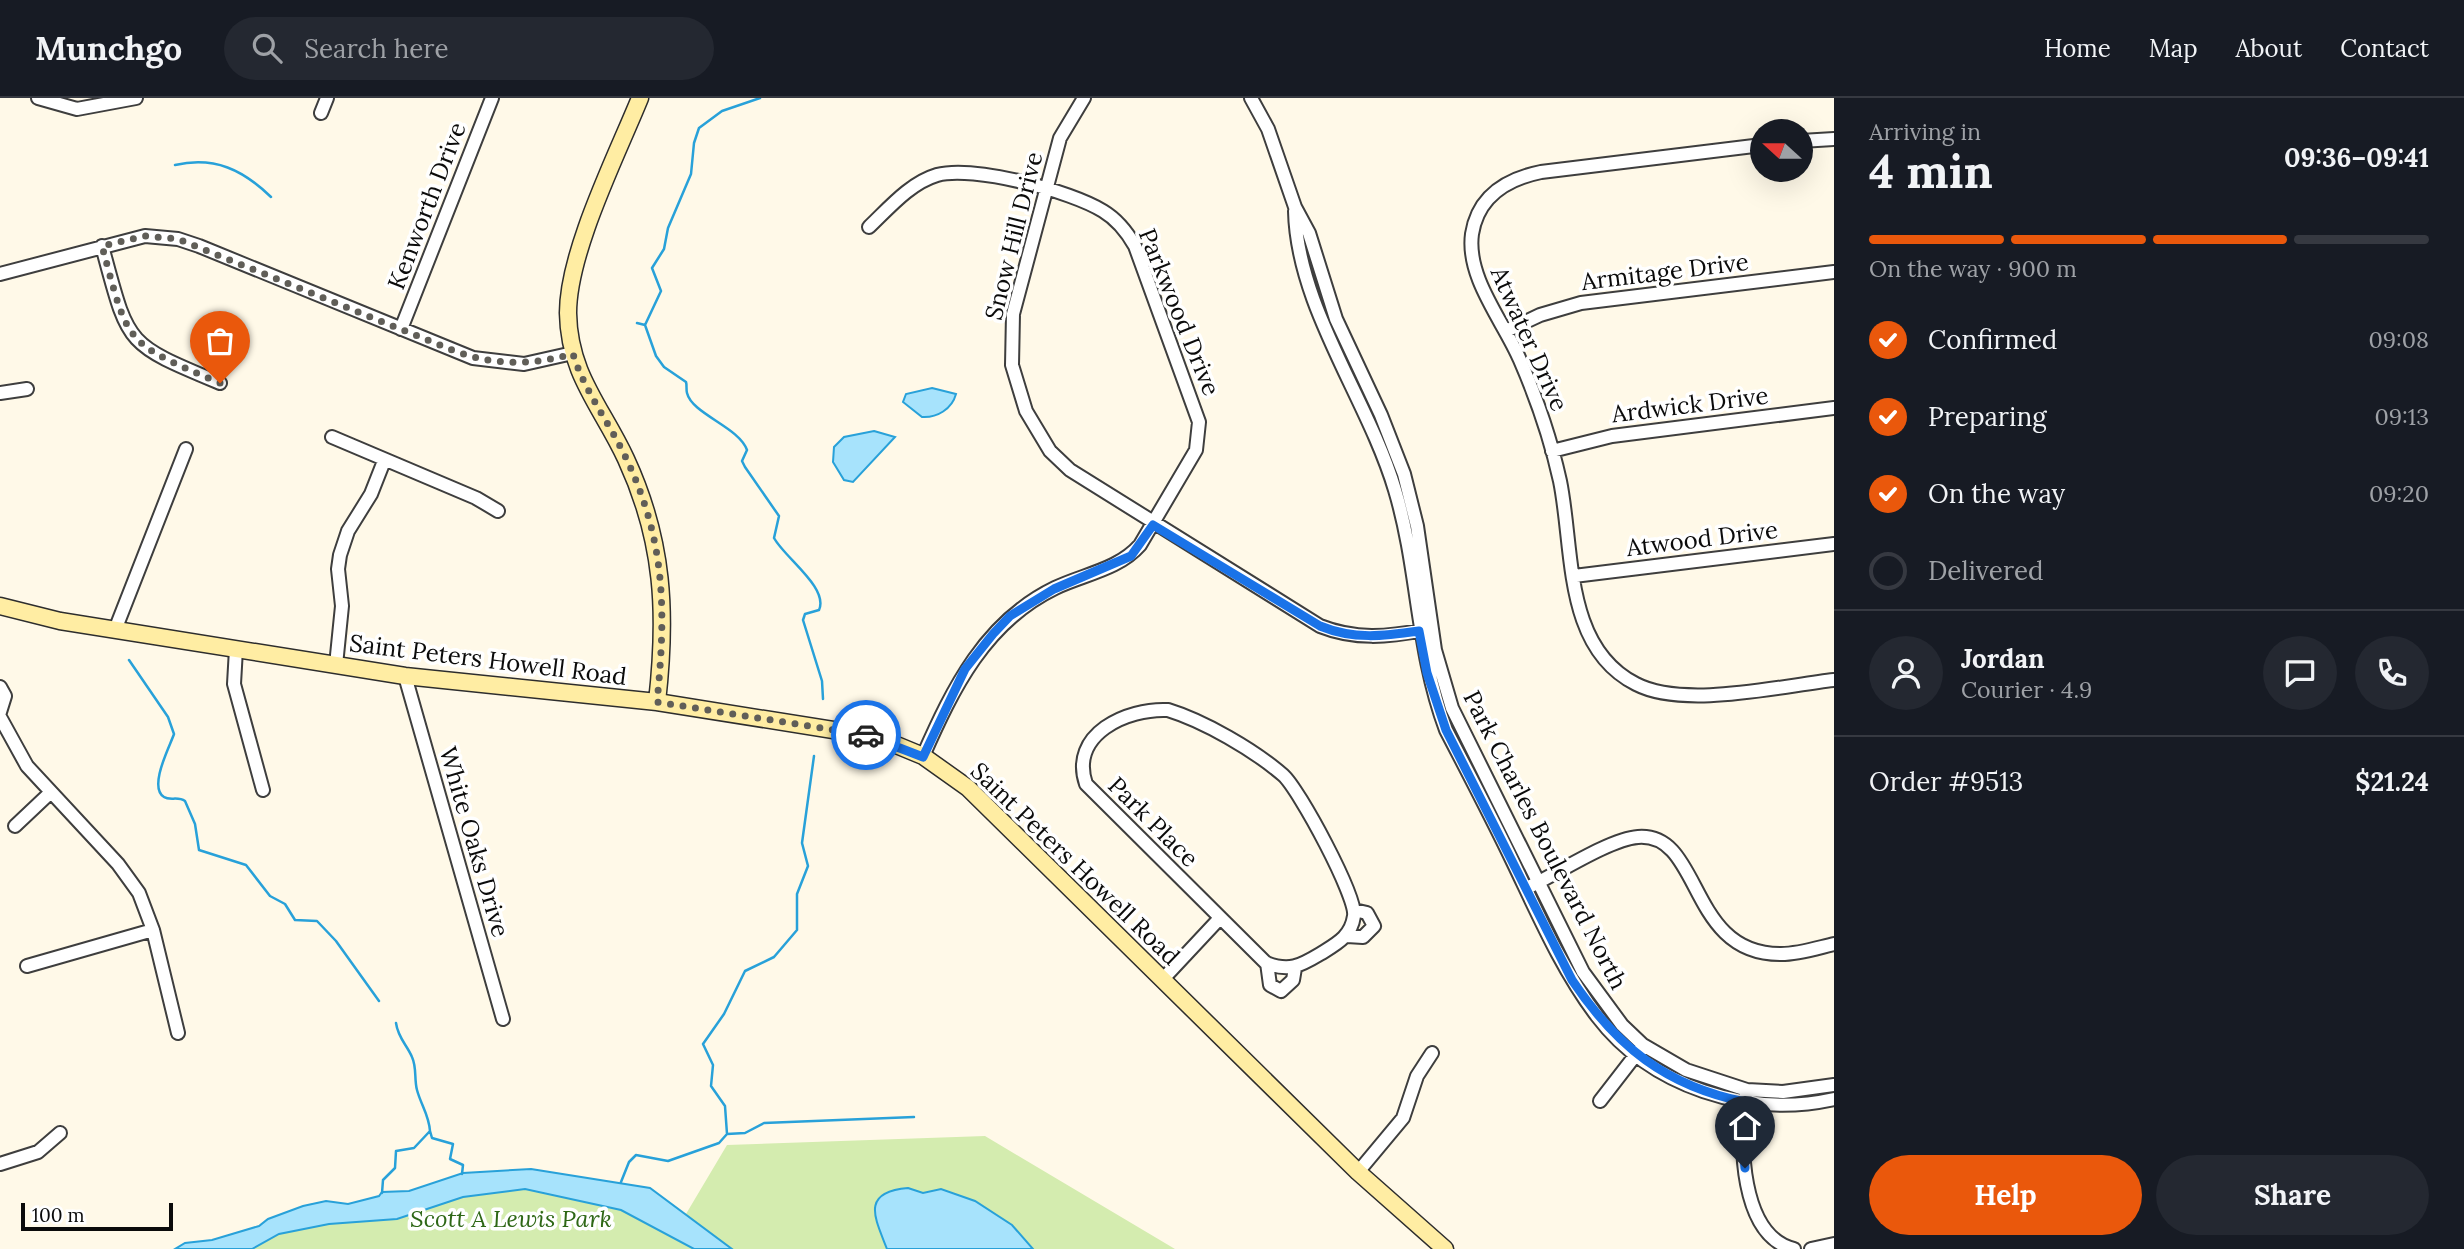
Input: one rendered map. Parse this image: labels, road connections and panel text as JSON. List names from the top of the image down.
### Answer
{
  "streets": {
    "main road": ["Saint Peters Howell Road"],
    "street": [
      "Kenworth Drive",
      "Snow Hill Drive",
      "Armitage Drive",
      "Parkwood Drive",
      "Atwater Drive",
      "Ardwick Drive",
      "Atwood Drive",
      "Park Place",
      "Park Charles Boulevard North",
      "White Oaks Drive"
    ]
  },
  "crossings": [
    ["Snow Hill Drive", "Parkwood Drive"],
    ["Snow Hill Drive", "Park Charles Boulevard North"],
    ["Armitage Drive", "Atwater Drive"],
    ["Parkwood Drive", "Saint Peters Howell Road"],
    ["Atwater Drive", "Ardwick Drive"],
    ["Atwater Drive", "Atwood Drive"],
    ["Saint Peters Howell Road", "White Oaks Drive"]
  ],
  "parks": ["Scott A Lewis Park"],
  "scale_bar": "100 m",
  "north": "left",
  "page": {
    "header": "Munchgo",
    "search": "Search here",
    "nav": [
      "Home",
      "Map",
      "About",
      "Contact"
    ],
    "heading": ["4 min", "Arriving in", "09:36–09:41"],
    "panel": [
      "Jordan",
      "Courier · 4.9",
      "Order #9513",
      "$21.24"
    ],
    "bar": "On the way · 900 m",
    "list": [
      ["Confirmed", "09:08"],
      ["Preparing", "09:13"],
      ["On the way", "09:20"],
      "Delivered"
    ],
    "buttons": ["Help", "Share"],
    "scale": "100 m"
  }
}
